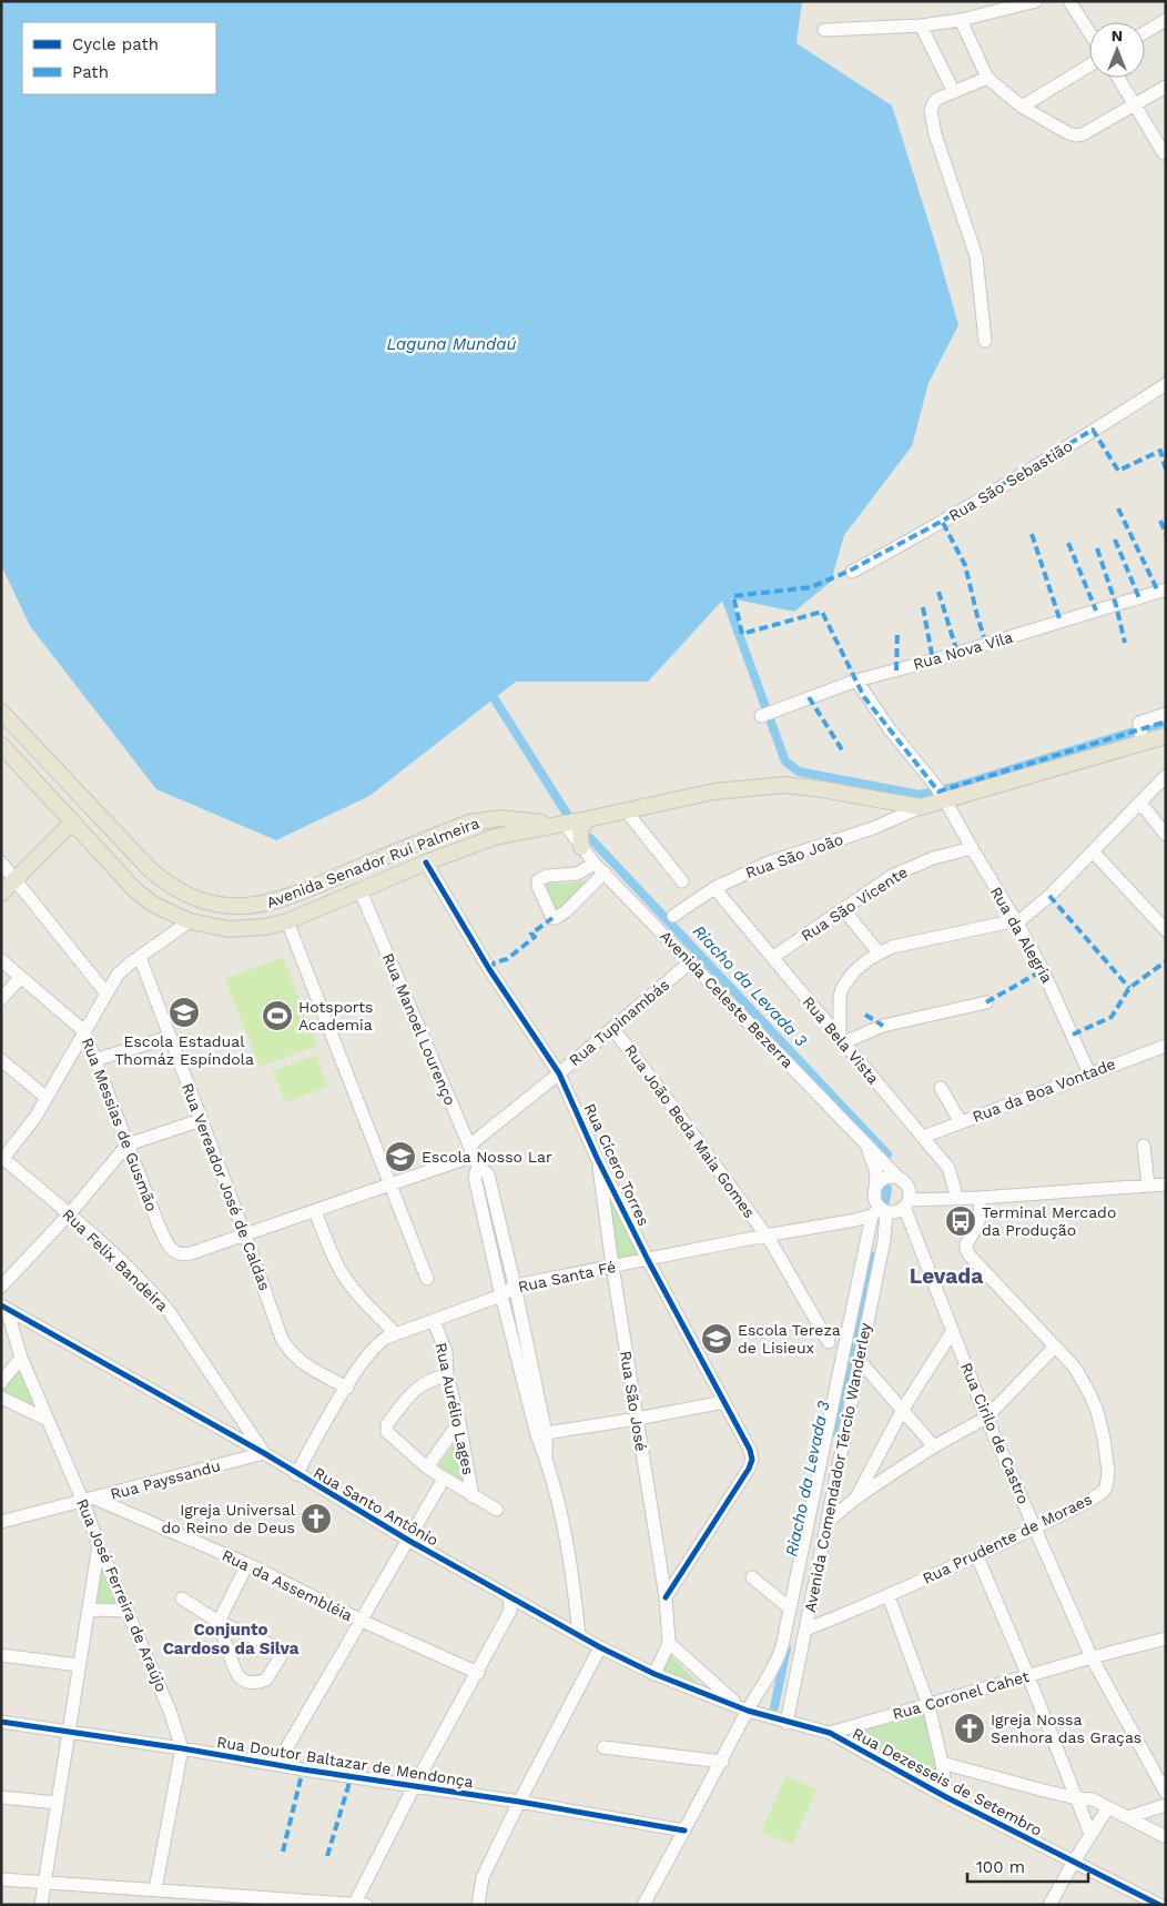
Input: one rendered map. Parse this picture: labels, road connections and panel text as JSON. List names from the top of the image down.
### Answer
{
  "streets": {
    "main road": ["Avenida Senador Rui Palmeira"],
    "street": [
      "Rua São Sebastião",
      "Rua Nova Vila",
      "Rua São João",
      "Rua São Vicente",
      "Rua da Alegria",
      "Avenida Celeste Bezerra",
      "Rua Tupinambás",
      "Rua Manoel Lourenço",
      "Rua Bela Vista",
      "Rua da Boa Vontade",
      "Rua Messias de Gusmão",
      "Rua João Beda Maia Gomes",
      "Rua Cícero Torres",
      "Rua Vereador José de Caldas",
      "Rua Felix Bandeira",
      "Rua Santa Fé",
      "Rua São José",
      "Rua Aurélio Lages",
      "Rua Cirilo de Castro",
      "Avenida Comendador Tércio Wanderley",
      "Rua Payssandu",
      "Rua Santo Antônio",
      "Rua Prudente de Moraes",
      "Rua da Assembléia",
      "Rua José Ferreira de Araújo",
      "Rua Coronel Cahet",
      "Rua Doutor Baltazar de Mendonça",
      "Rua Dezesseis de Setembro"
    ]
  },
  "crossings": [
    ["Rua Nova Vila", "Rua da Alegria"],
    ["Rua São João", "Avenida Senador Rui Palmeira"],
    ["Rua São João", "Rua Bela Vista"],
    ["Avenida Senador Rui Palmeira", "Rua da Alegria"],
    ["Avenida Senador Rui Palmeira", "Avenida Celeste Bezerra"],
    ["Avenida Senador Rui Palmeira", "Rua Manoel Lourenço"],
    ["Avenida Senador Rui Palmeira", "Rua Cícero Torres"],
    ["Rua São Vicente", "Rua da Alegria"],
    ["Rua São Vicente", "Rua Bela Vista"],
    ["Rua da Alegria", "Rua da Boa Vontade"],
    ["Avenida Celeste Bezerra", "Rua Tupinambás"],
    ["Avenida Celeste Bezerra", "Rua Santa Fé"],
    ["Avenida Celeste Bezerra", "Rua Cirilo de Castro"],
    ["Avenida Celeste Bezerra", "Avenida Comendador Tércio Wanderley"],
    ["Rua Tupinambás", "Rua Manoel Lourenço"],
    ["Rua Tupinambás", "Rua Messias de Gusmão"],
    ["Rua Tupinambás", "Rua João Beda Maia Gomes"],
    ["Rua Tupinambás", "Rua Cícero Torres"],
    ["Rua Tupinambás", "Rua Vereador José de Caldas"],
    ["Rua Manoel Lourenço", "Rua Santa Fé"],
    ["Rua Manoel Lourenço", "Rua Santo Antônio"],
    ["Rua Bela Vista", "Rua da Boa Vontade"],
    ["Rua Messias de Gusmão", "Rua Vereador José de Caldas"],
    ["Rua João Beda Maia Gomes", "Rua Santa Fé"],
    ["Rua Cícero Torres", "Rua Santa Fé"],
    ["Rua Cícero Torres", "Rua São José"],
    ["Rua Vereador José de Caldas", "Rua Santa Fé"],
    ["Rua Felix Bandeira", "Rua Santo Antônio"],
    ["Rua Santa Fé", "Rua São José"],
    ["Rua Santa Fé", "Rua Aurélio Lages"],
    ["Rua Santa Fé", "Rua Cirilo de Castro"],
    ["Rua Santa Fé", "Avenida Comendador Tércio Wanderley"],
    ["Rua Santa Fé", "Rua Santo Antônio"],
    ["Rua São José", "Rua Santo Antônio"],
    ["Rua Cirilo de Castro", "Avenida Comendador Tércio Wanderley"],
    ["Rua Cirilo de Castro", "Rua Prudente de Moraes"],
    ["Rua Cirilo de Castro", "Rua Coronel Cahet"],
    ["Avenida Comendador Tércio Wanderley", "Rua Santo Antônio"],
    ["Avenida Comendador Tércio Wanderley", "Rua Prudente de Moraes"],
    ["Avenida Comendador Tércio Wanderley", "Rua Doutor Baltazar de Mendonça"],
    ["Avenida Comendador Tércio Wanderley", "Rua Dezesseis de Setembro"],
    ["Rua Payssandu", "Rua Santo Antônio"],
    ["Rua Payssandu", "Rua da Assembléia"],
    ["Rua Payssandu", "Rua José Ferreira de Araújo"],
    ["Rua Santo Antônio", "Rua José Ferreira de Araújo"],
    ["Rua Santo Antônio", "Rua Dezesseis de Setembro"],
    ["Rua da Assembléia", "Rua José Ferreira de Araújo"],
    ["Rua José Ferreira de Araújo", "Rua Doutor Baltazar de Mendonça"],
    ["Rua Coronel Cahet", "Rua Dezesseis de Setembro"]
  ],
  "districts": ["Levada", "Conjunto Cardoso da Silva"],
  "water": ["Laguna Mundaú", "Riacho da Levada 3"],
  "places": {
    "school or university": ["Escola Estadual Thomáz Espíndola", "Escola Nosso Lar", "Escola Tereza de Lisieux"],
    "sports": ["Hotsports Academia"],
    "bus stop": ["Terminal Mercado da Produção"],
    "church": ["Igreja Universal do Reino de Deus", "Igreja Nossa Senhora das Graças"]
  },
  "legend": ["Cycle path", "Path"],
  "scale_bar": "100 m",
  "north": "top"
}
